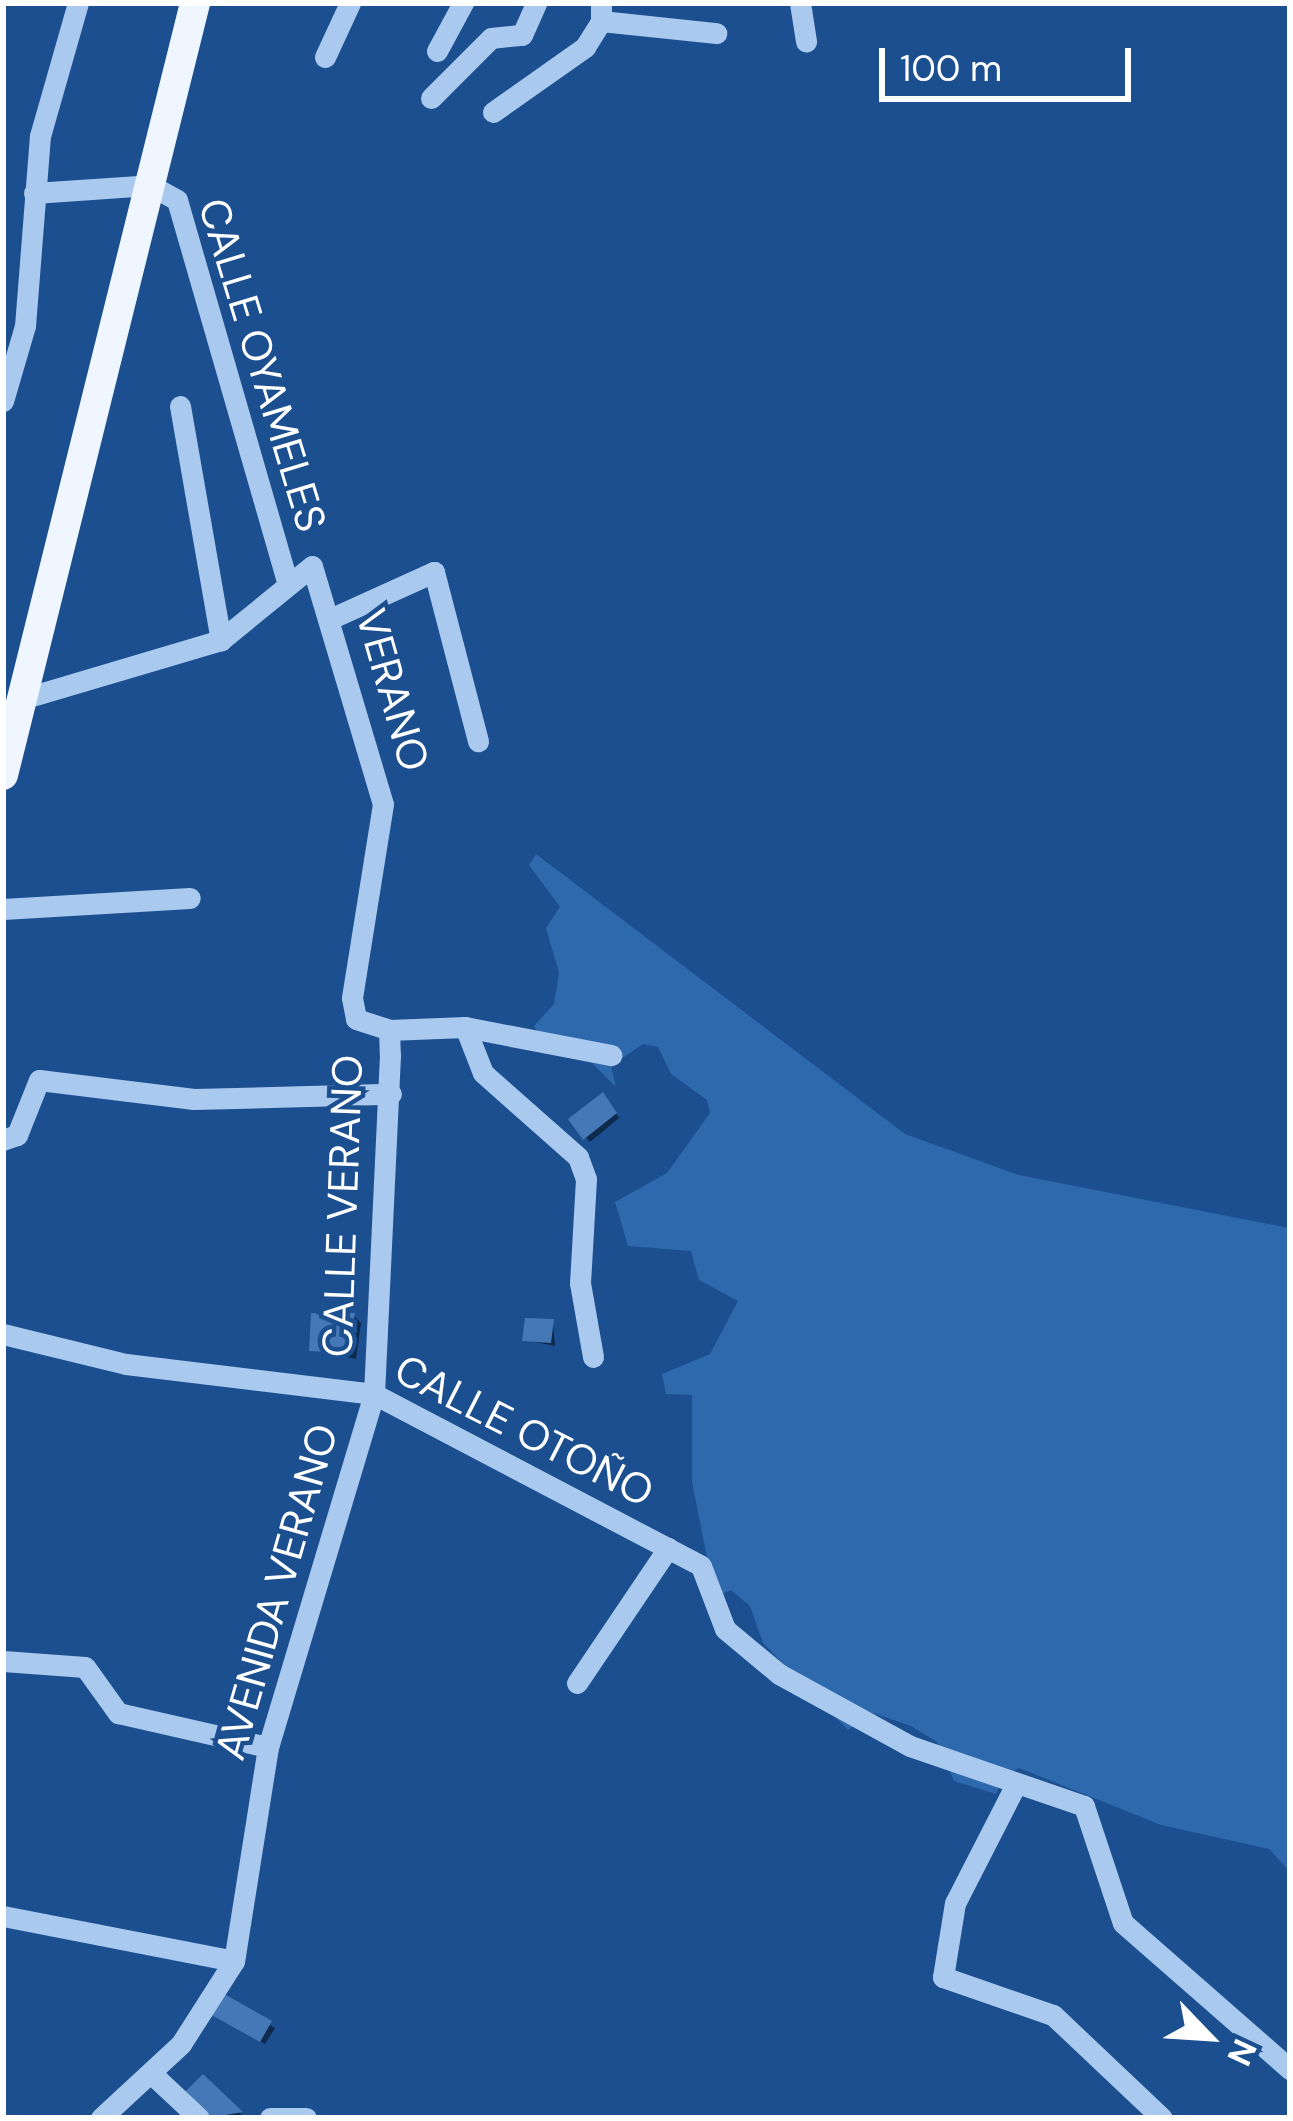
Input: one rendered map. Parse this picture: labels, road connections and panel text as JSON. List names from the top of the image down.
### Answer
{
  "streets": {
    "street": [
      "CALLE OYAMELES",
      "VERANO",
      "CALLE VERANO",
      "CALLE OTOÑO",
      "AVENIDA VERANO"
    ]
  },
  "crossings": [
    ["CALLE OYAMELES", "VERANO"],
    ["VERANO", "CALLE VERANO"],
    ["CALLE VERANO", "CALLE OTOÑO"],
    ["CALLE VERANO", "AVENIDA VERANO"],
    ["CALLE OTOÑO", "AVENIDA VERANO"]
  ],
  "scale_bar": "100 m",
  "north": "bottom right"
}
